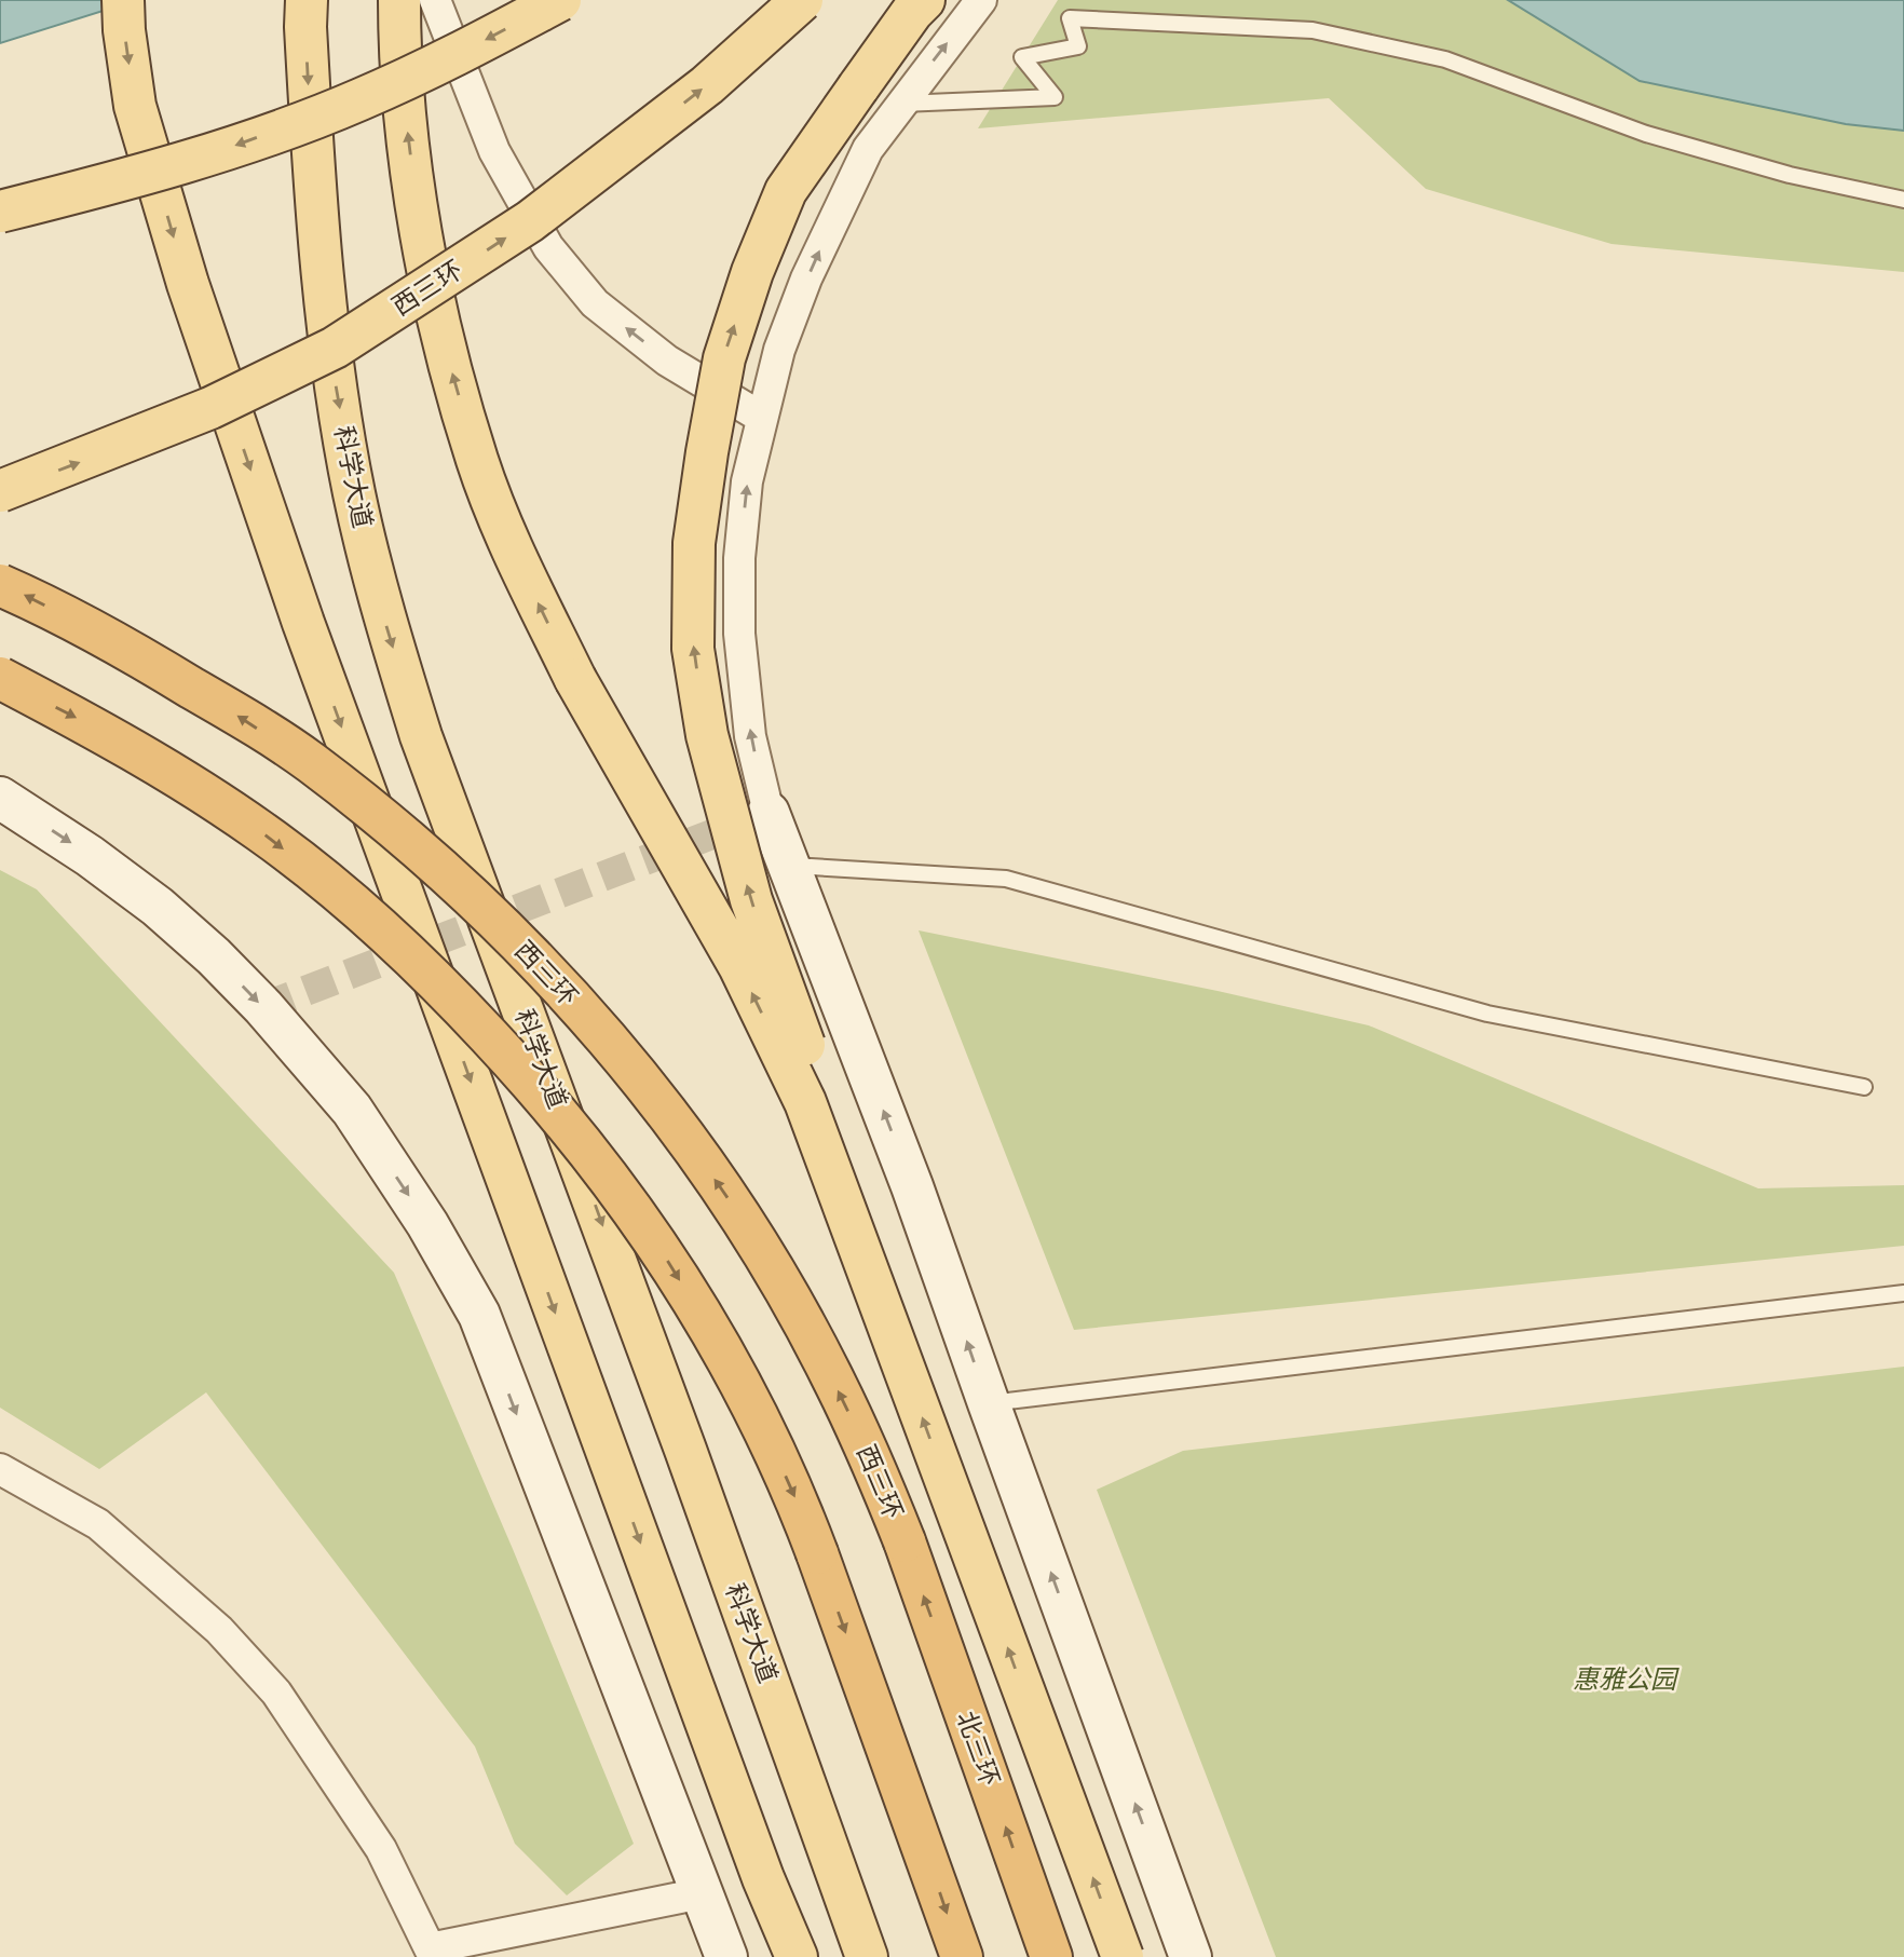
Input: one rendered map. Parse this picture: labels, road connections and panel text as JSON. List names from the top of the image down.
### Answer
{
  "streets": {
    "highway": ["西三环", "北三环"],
    "main road": ["科学大道"]
  },
  "crossings": [
    ["西三环", "北三环"]
  ],
  "parks": ["惠雅公园"]
}
